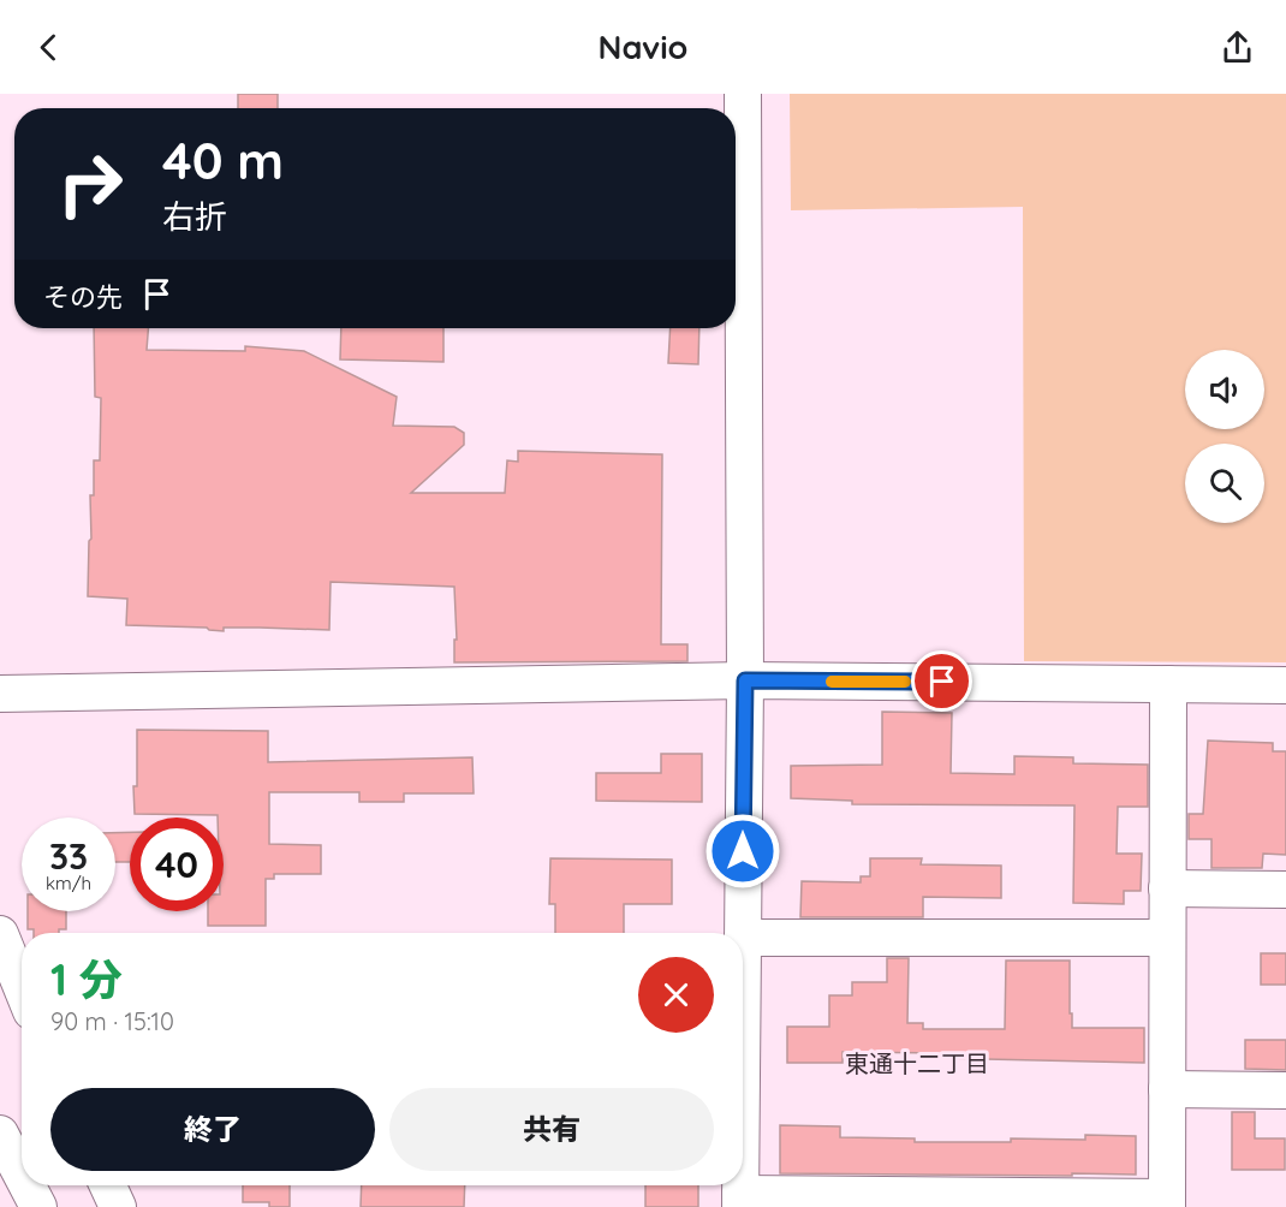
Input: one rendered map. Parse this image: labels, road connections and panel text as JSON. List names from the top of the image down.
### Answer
{
  "districts": ["東通十二丁目"],
  "page": {
    "header": "Navio",
    "turn": ["40 m", "右折"],
    "then": "その先",
    "speed": "33 km/h",
    "limit": "40",
    "heading": ["1 分", "90 m · 15:10"],
    "buttons": ["終了", "共有"]
  }
}
